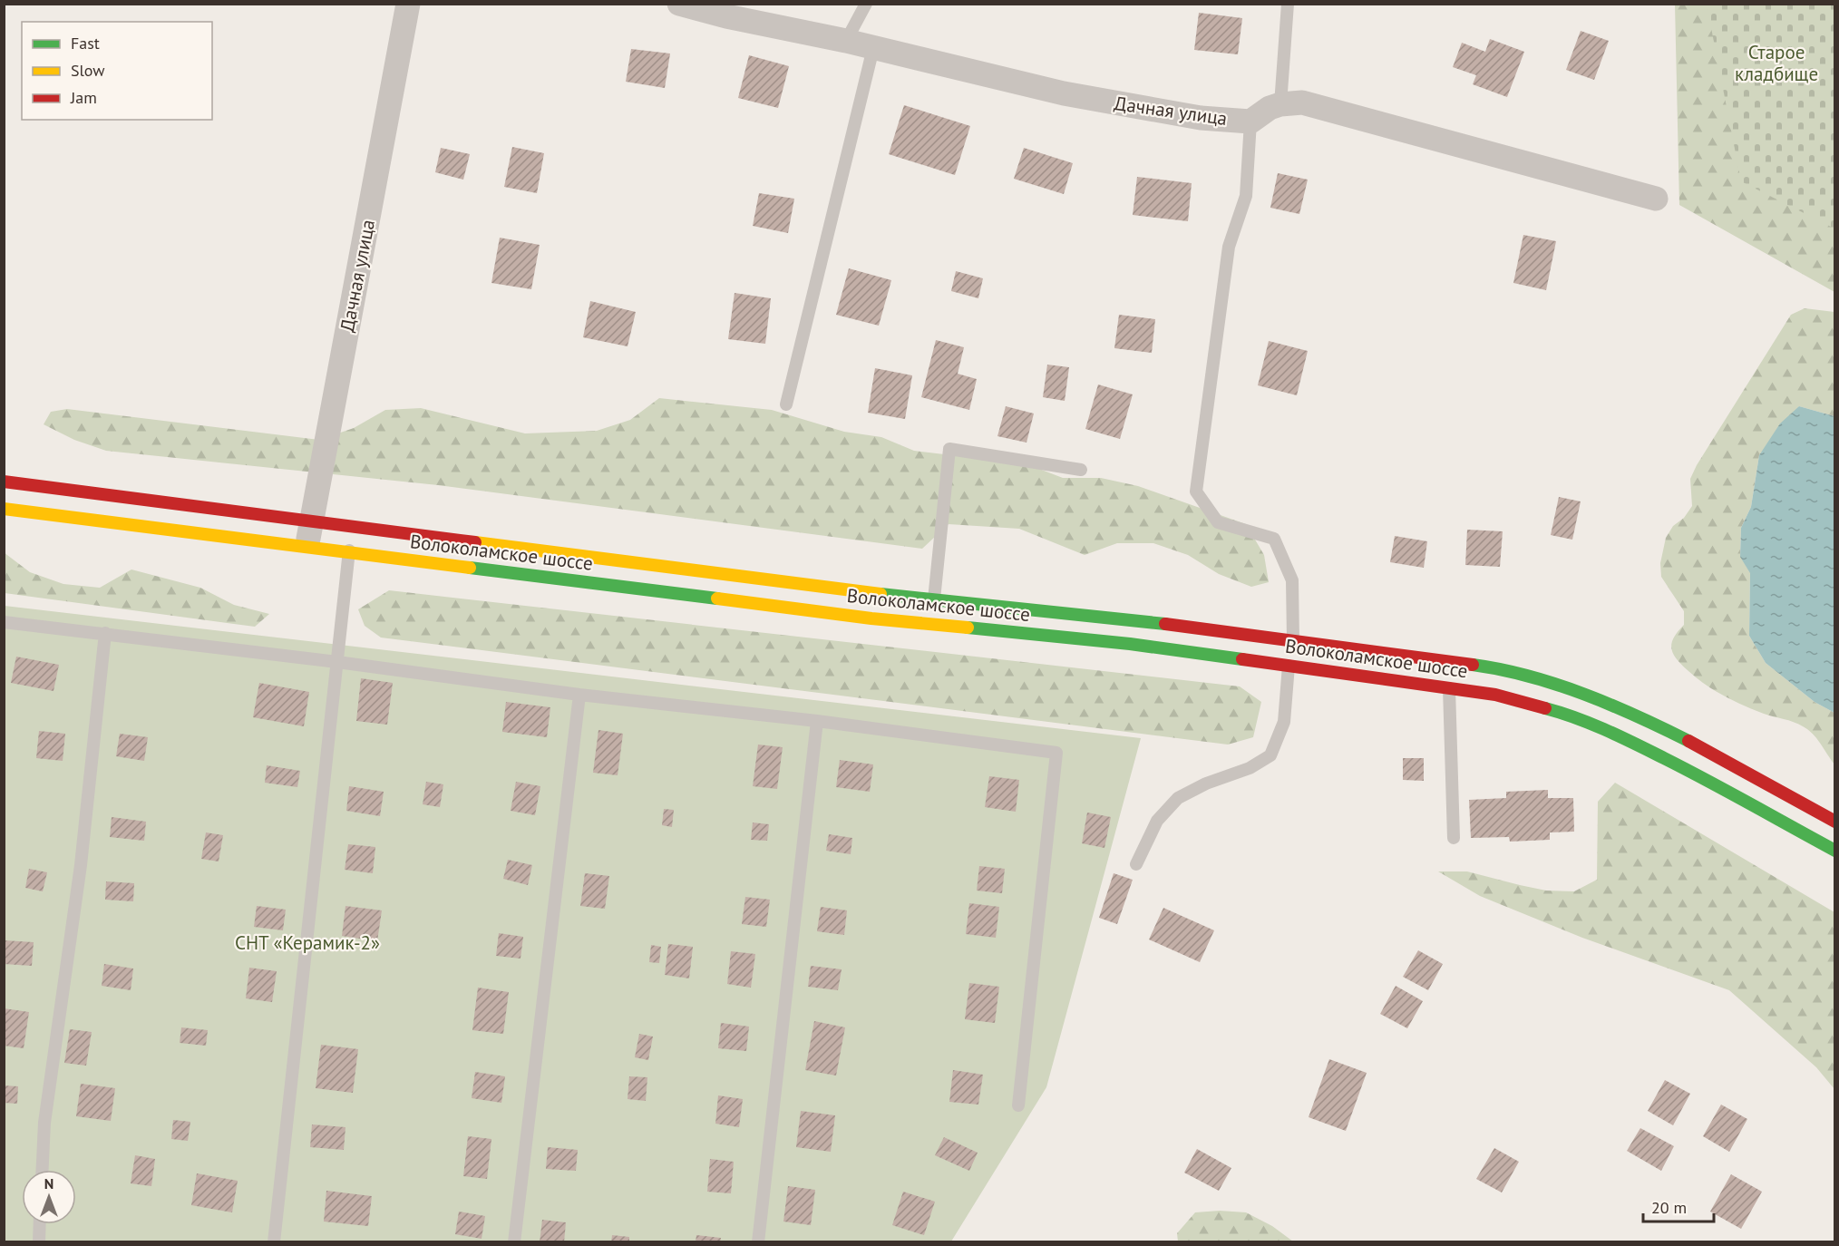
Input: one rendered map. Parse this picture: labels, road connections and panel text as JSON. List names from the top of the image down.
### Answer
{
  "streets": {
    "main road": ["Волоколамское шоссе"],
    "street": ["Дачная улица"]
  },
  "crossings": [
    ["Дачная улица", "Волоколамское шоссе"]
  ],
  "parks": ["Старое кладбище", "СНТ «Керамик-2»"],
  "legend": ["Fast", "Slow", "Jam"],
  "scale_bar": "20 m",
  "north": "top"
}
